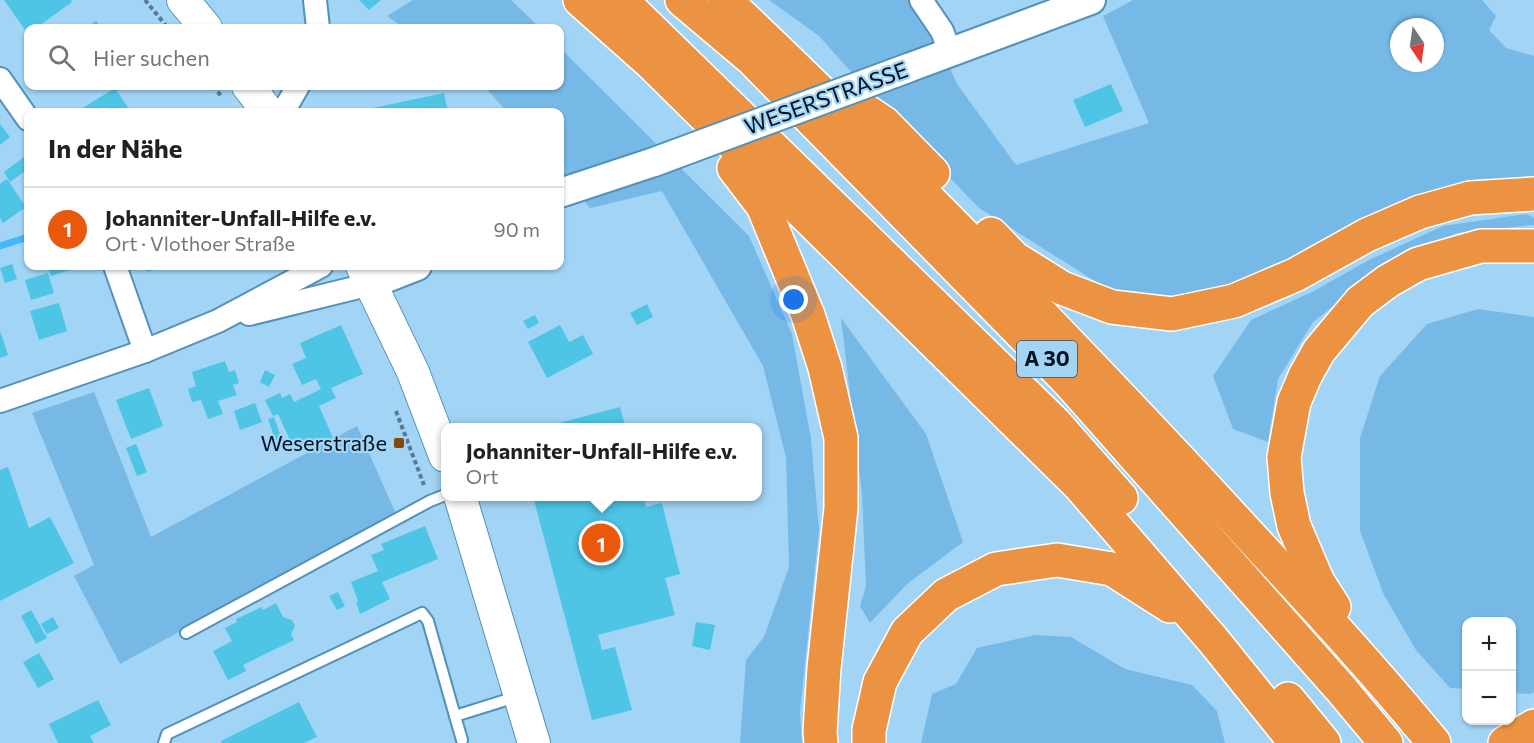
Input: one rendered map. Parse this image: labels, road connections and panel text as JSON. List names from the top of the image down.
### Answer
{
  "streets": {
    "highway": ["A 30"],
    "street": ["WESERSTRASSE"]
  },
  "places": {
    "transit": ["Weserstraße"]
  },
  "north": "bottom",
  "page": {
    "search": "Hier suchen",
    "heading": "In der Nähe",
    "list": [
      {
        "mark": "1",
        "name": "Johanniter-Unfall-Hilfe e.v.",
        "note": "Ort · Vlothoer Straße",
        "value": "90 m"
      }
    ],
    "popup": ["Johanniter-Unfall-Hilfe e.v.", "Ort"],
    "pins": "1",
    "map_buttons": ["+", "−"]
  }
}
